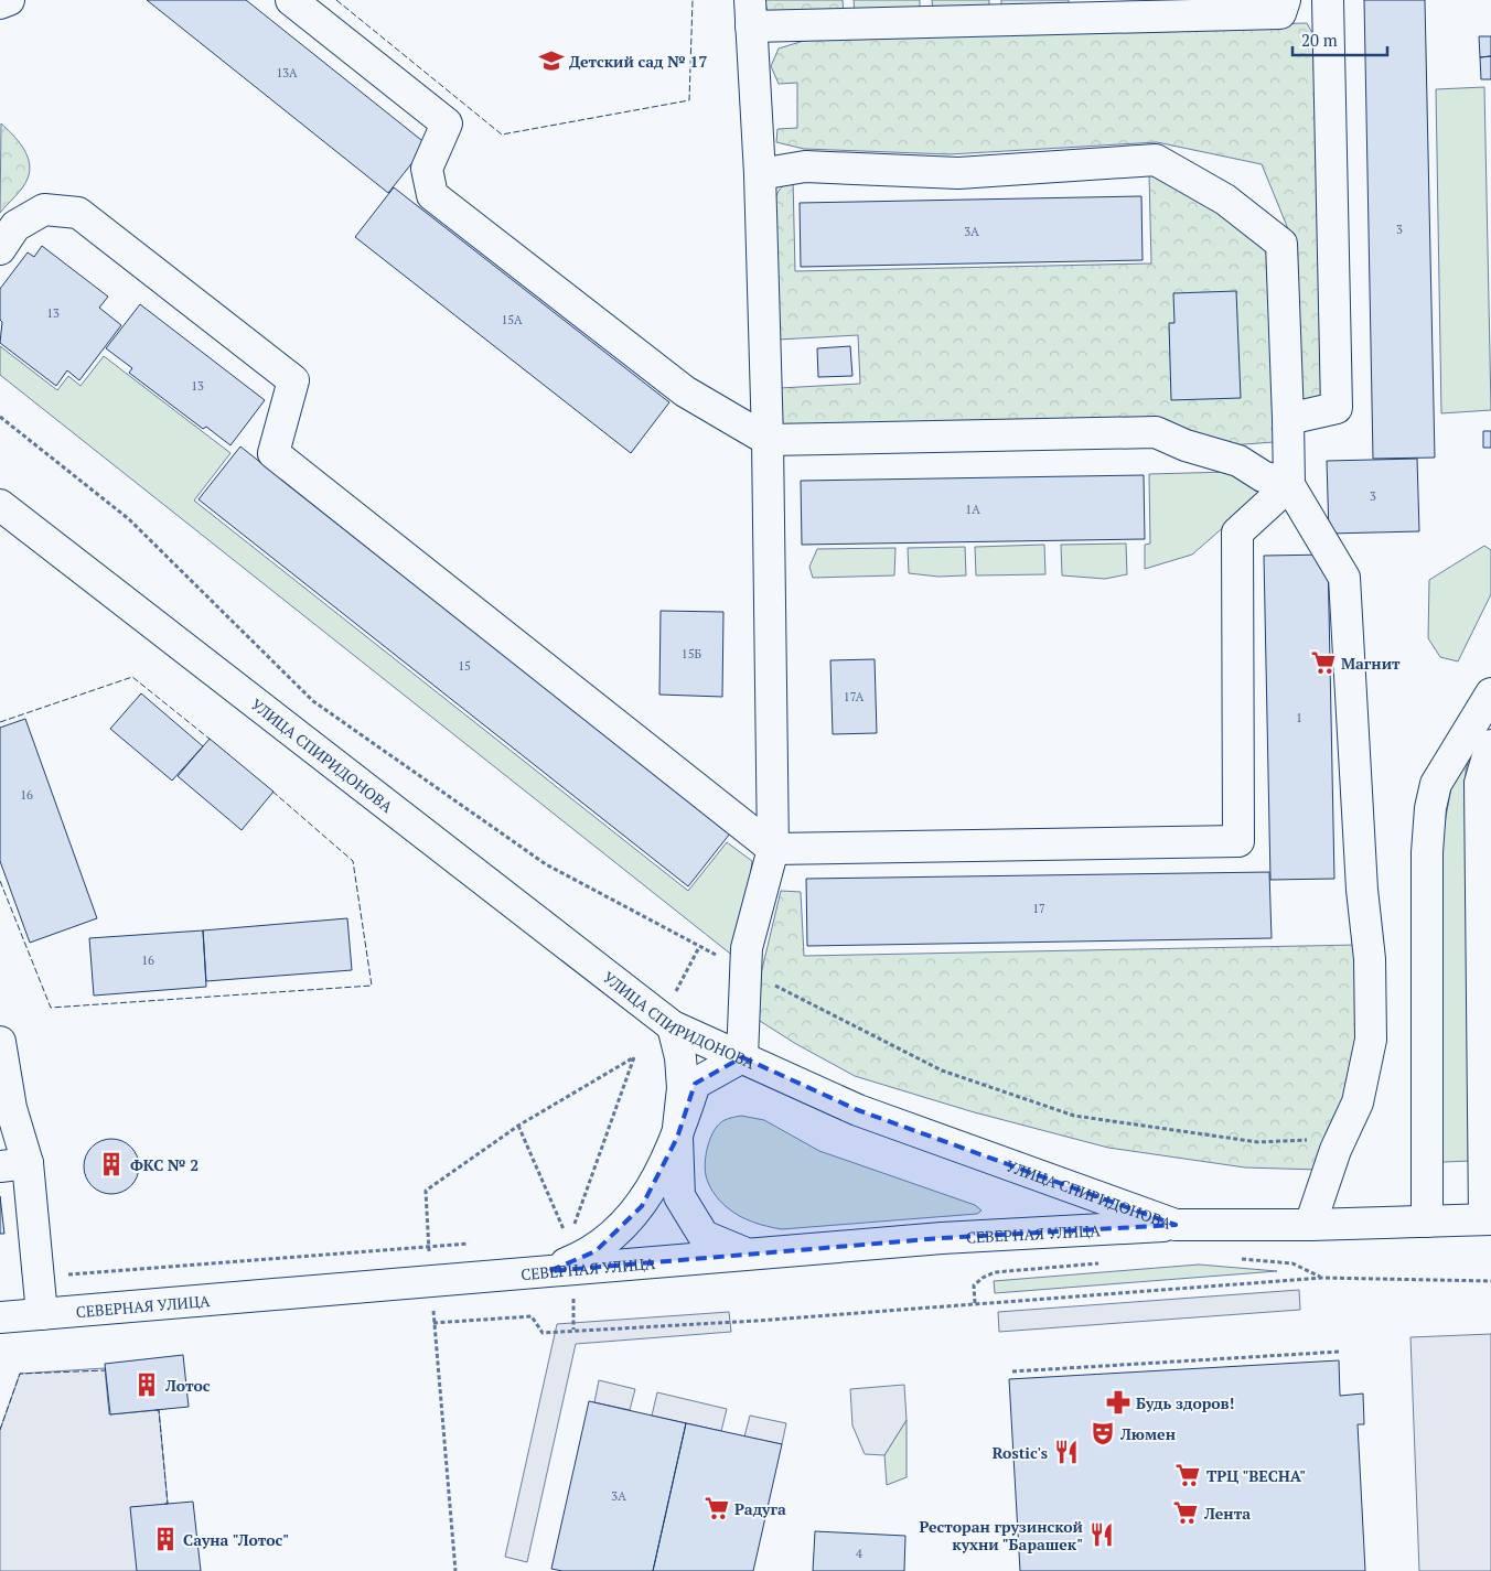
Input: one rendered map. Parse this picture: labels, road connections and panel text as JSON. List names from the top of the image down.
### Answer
{
  "streets": {
    "street": ["УЛИЦА СПИРИДОНОВА", "СЕВЕРНАЯ УЛИЦА"]
  },
  "crossings": [
    ["УЛИЦА СПИРИДОНОВА", "СЕВЕРНАЯ УЛИЦА"]
  ],
  "places": {
    "school or university": ["Детский сад № 17"],
    "supermarket": [
      "Магнит",
      "ТРЦ \"ВЕСНА\"",
      "Радуга",
      "Лента"
    ],
    "building": ["ФКС № 2", "Лотос", "Сауна \"Лотос\""],
    "pharmacy": ["Будь здоров!"],
    "theatre": ["Люмен"],
    "restaurant": ["Rostic's", "Ресторан грузинской кухни \"Барашек\""]
  },
  "house_numbers": [
    "13А",
    "3",
    "3А",
    "13",
    "15А",
    "13",
    "3",
    "1А",
    "15Б",
    "15",
    "17А",
    "1",
    "16",
    "17",
    "16",
    "3А",
    "4"
  ],
  "scale_bar": "20 m"
}
